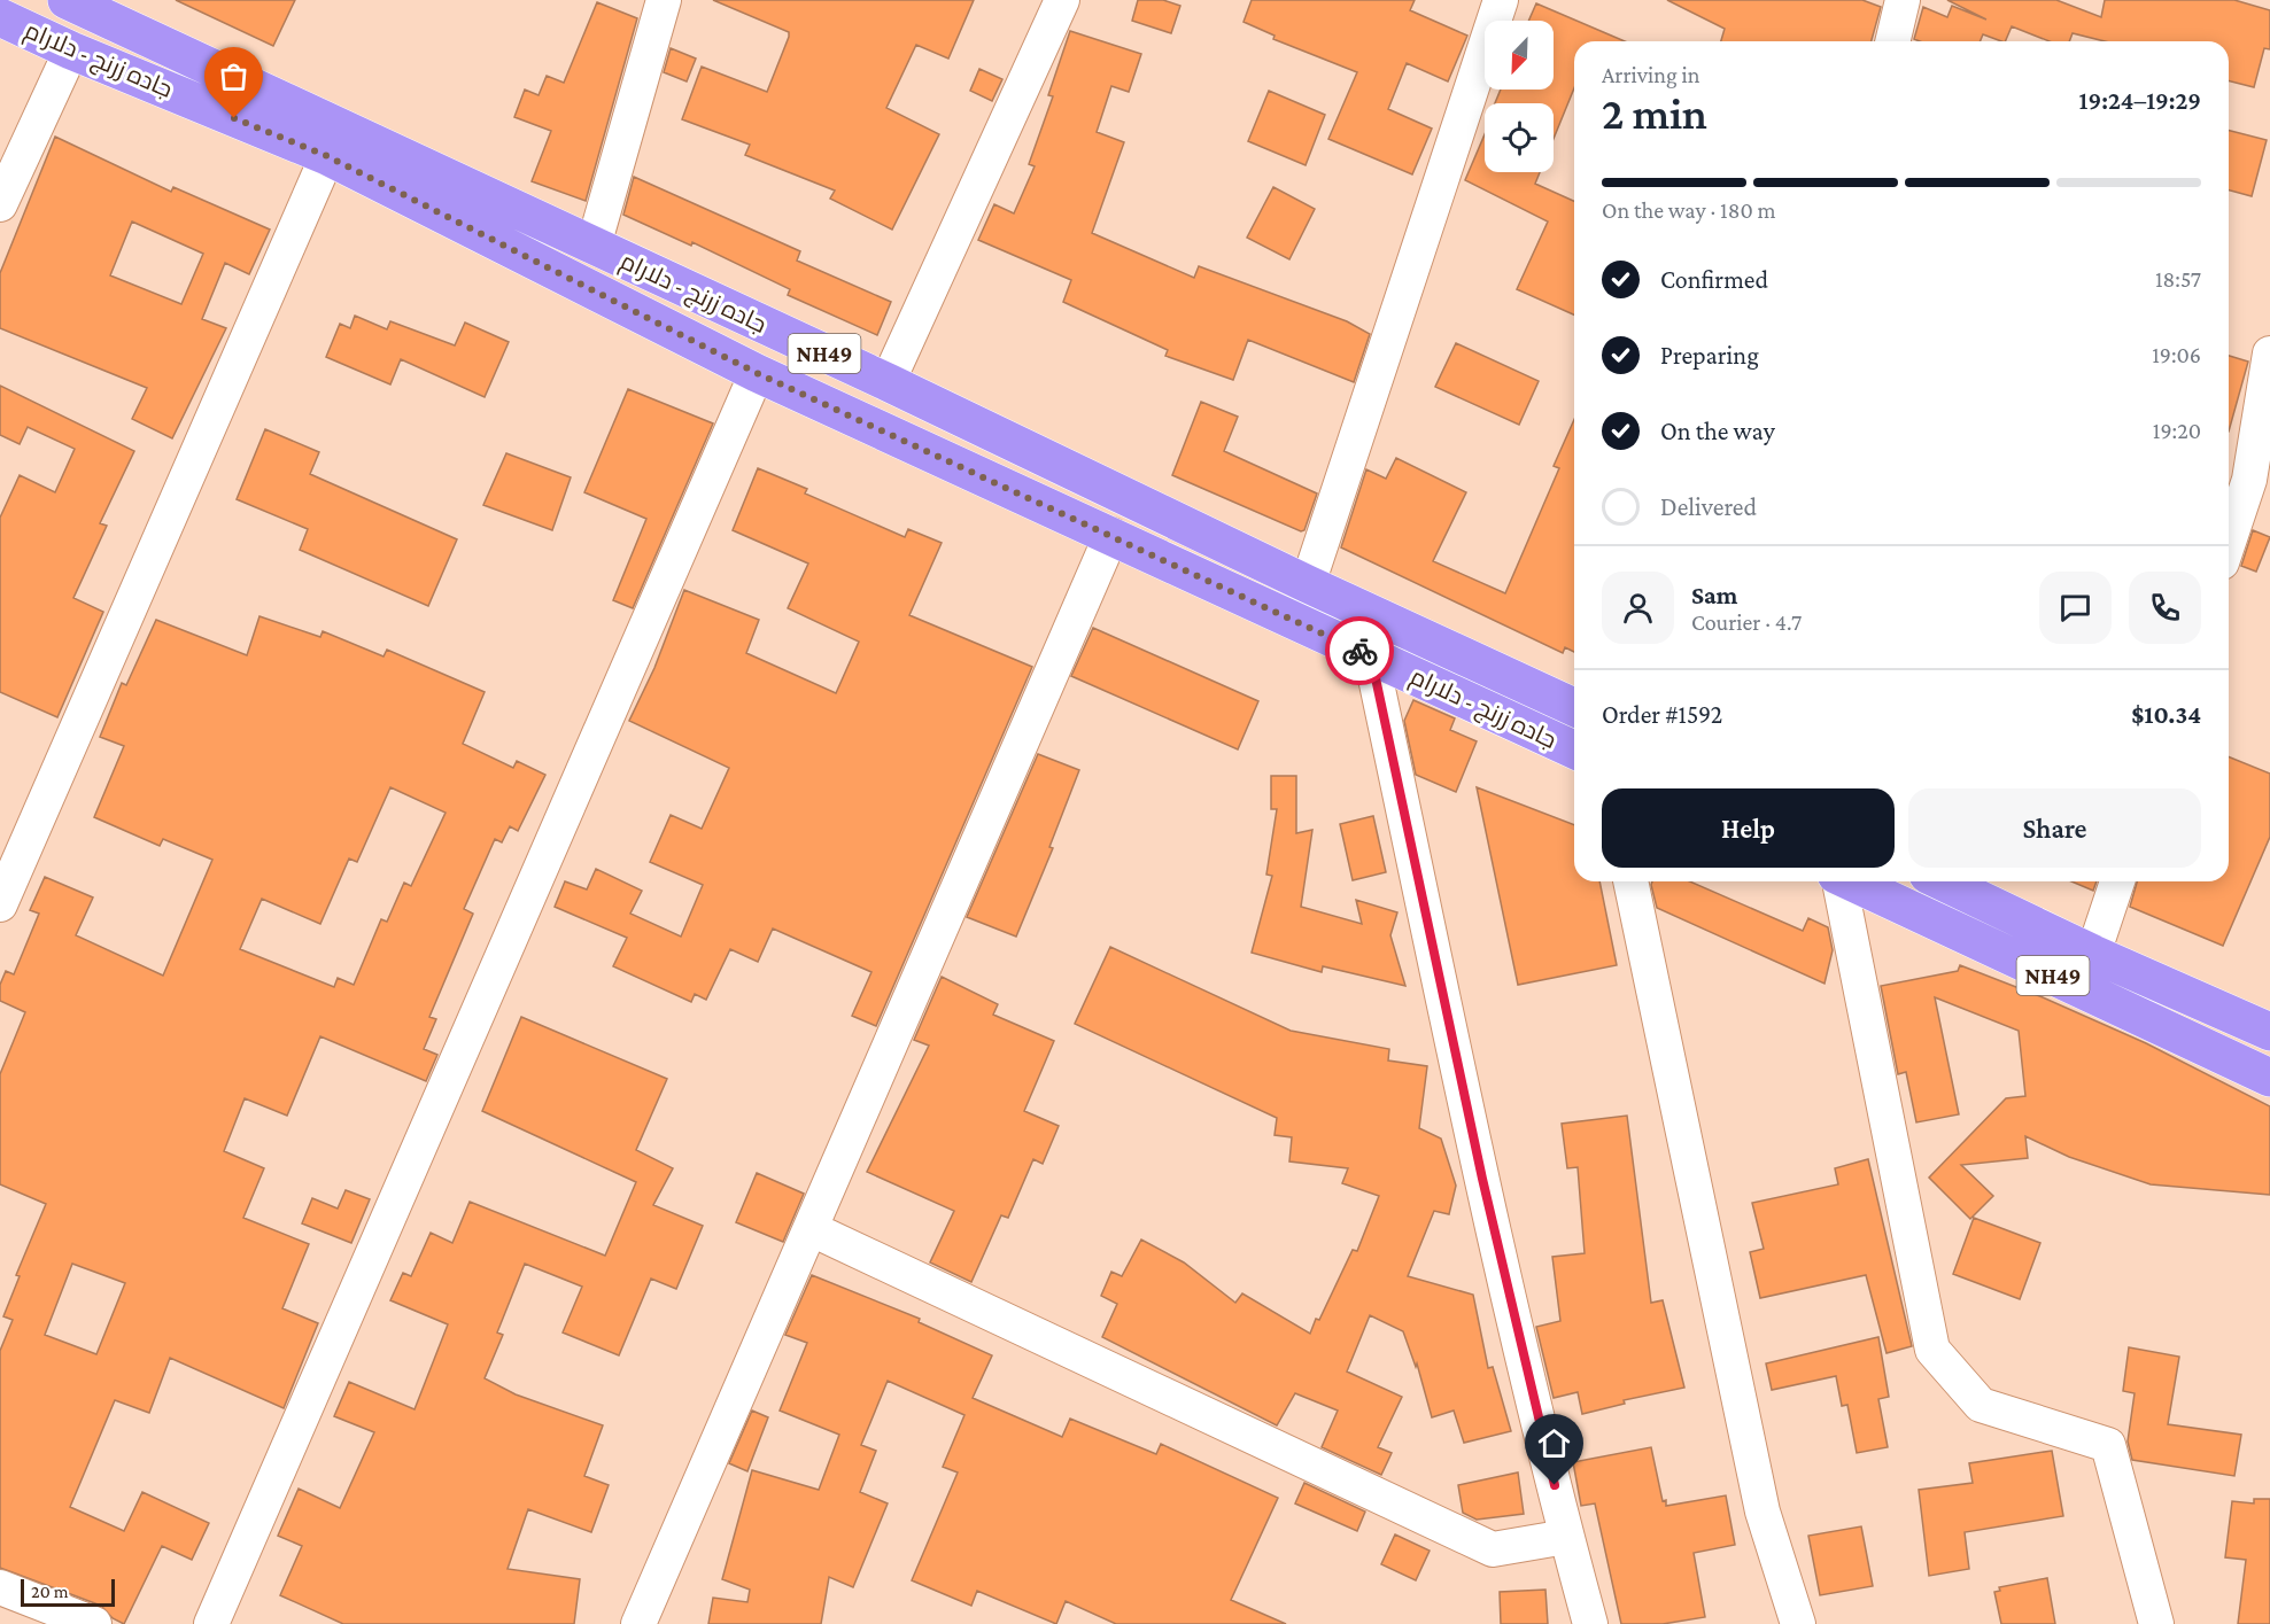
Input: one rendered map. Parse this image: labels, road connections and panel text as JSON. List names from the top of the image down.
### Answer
{
  "streets": {
    "highway": ["جاده زرنج - دلارام", "NH49"]
  },
  "scale_bar": "20 m",
  "north": "bottom left",
  "page": {
    "heading": ["2 min", "Arriving in", "19:24–19:29"],
    "panel": [
      "Sam",
      "Courier · 4.7",
      "Order #1592",
      "$10.34"
    ],
    "bar": "On the way · 180 m",
    "list": [
      ["Confirmed", "18:57"],
      ["Preparing", "19:06"],
      ["On the way", "19:20"],
      "Delivered"
    ],
    "buttons": ["Help", "Share"],
    "scale": "20 m"
  }
}
